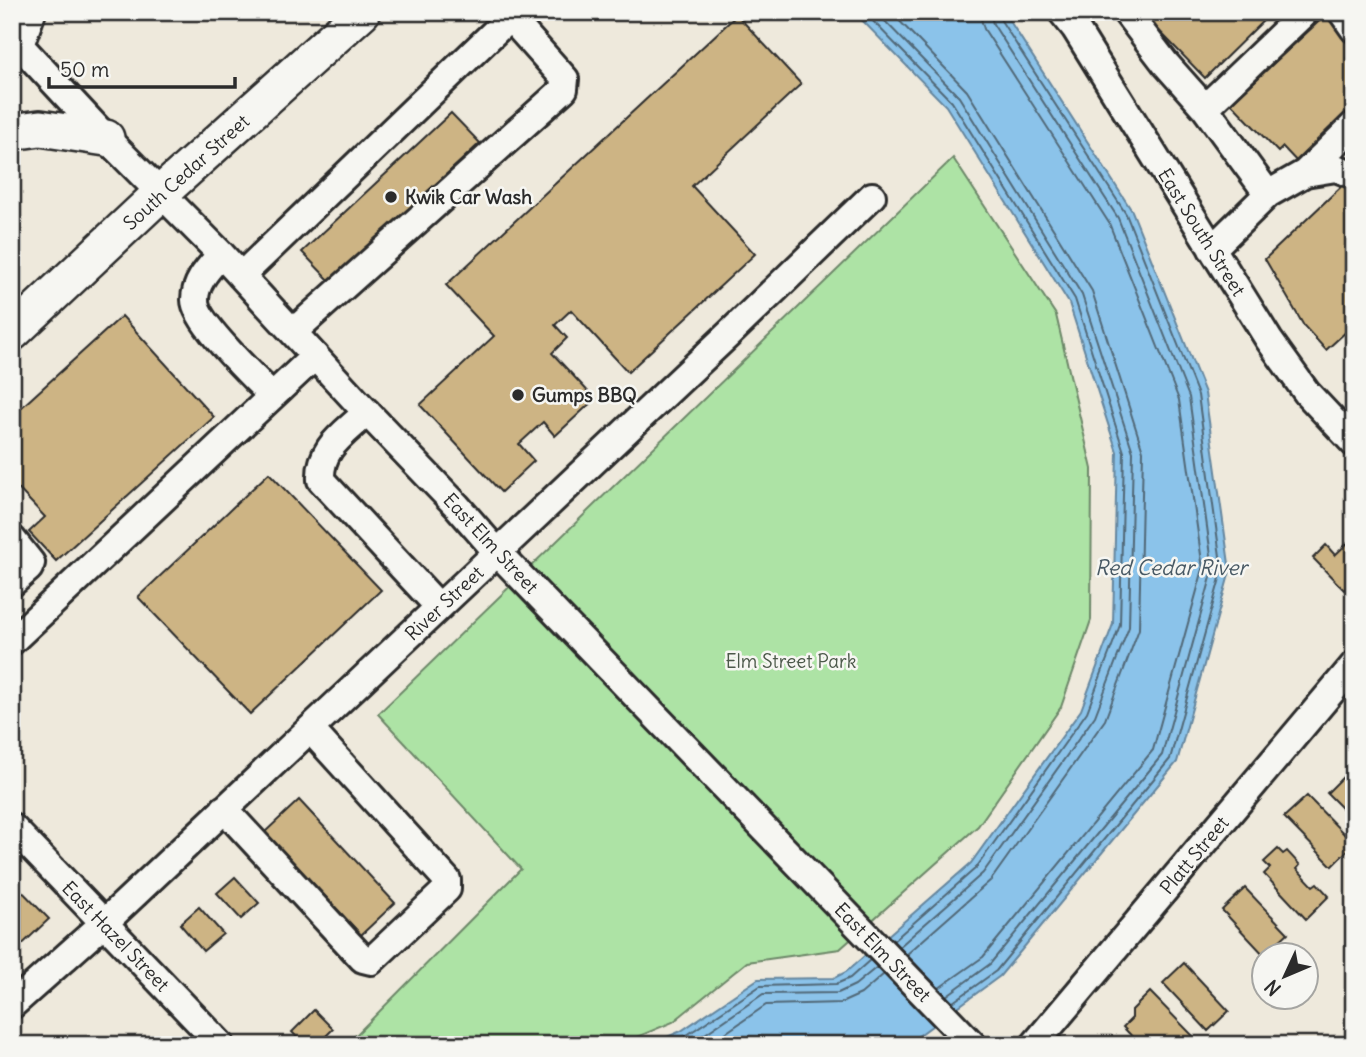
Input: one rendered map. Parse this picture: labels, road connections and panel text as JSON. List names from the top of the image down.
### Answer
{
  "streets": {
    "main road": ["South Cedar Street"],
    "street": [
      "East South Street",
      "East Elm Street",
      "River Street",
      "Platt Street",
      "East Hazel Street"
    ]
  },
  "crossings": [
    ["South Cedar Street", "East Elm Street"],
    ["East Elm Street", "River Street"],
    ["River Street", "East Hazel Street"]
  ],
  "water": ["Red Cedar River"],
  "parks": ["Elm Street Park"],
  "places": ["Kwik Car Wash", "Gumps BBQ"],
  "scale_bar": "50 m",
  "north": "bottom left"
}
